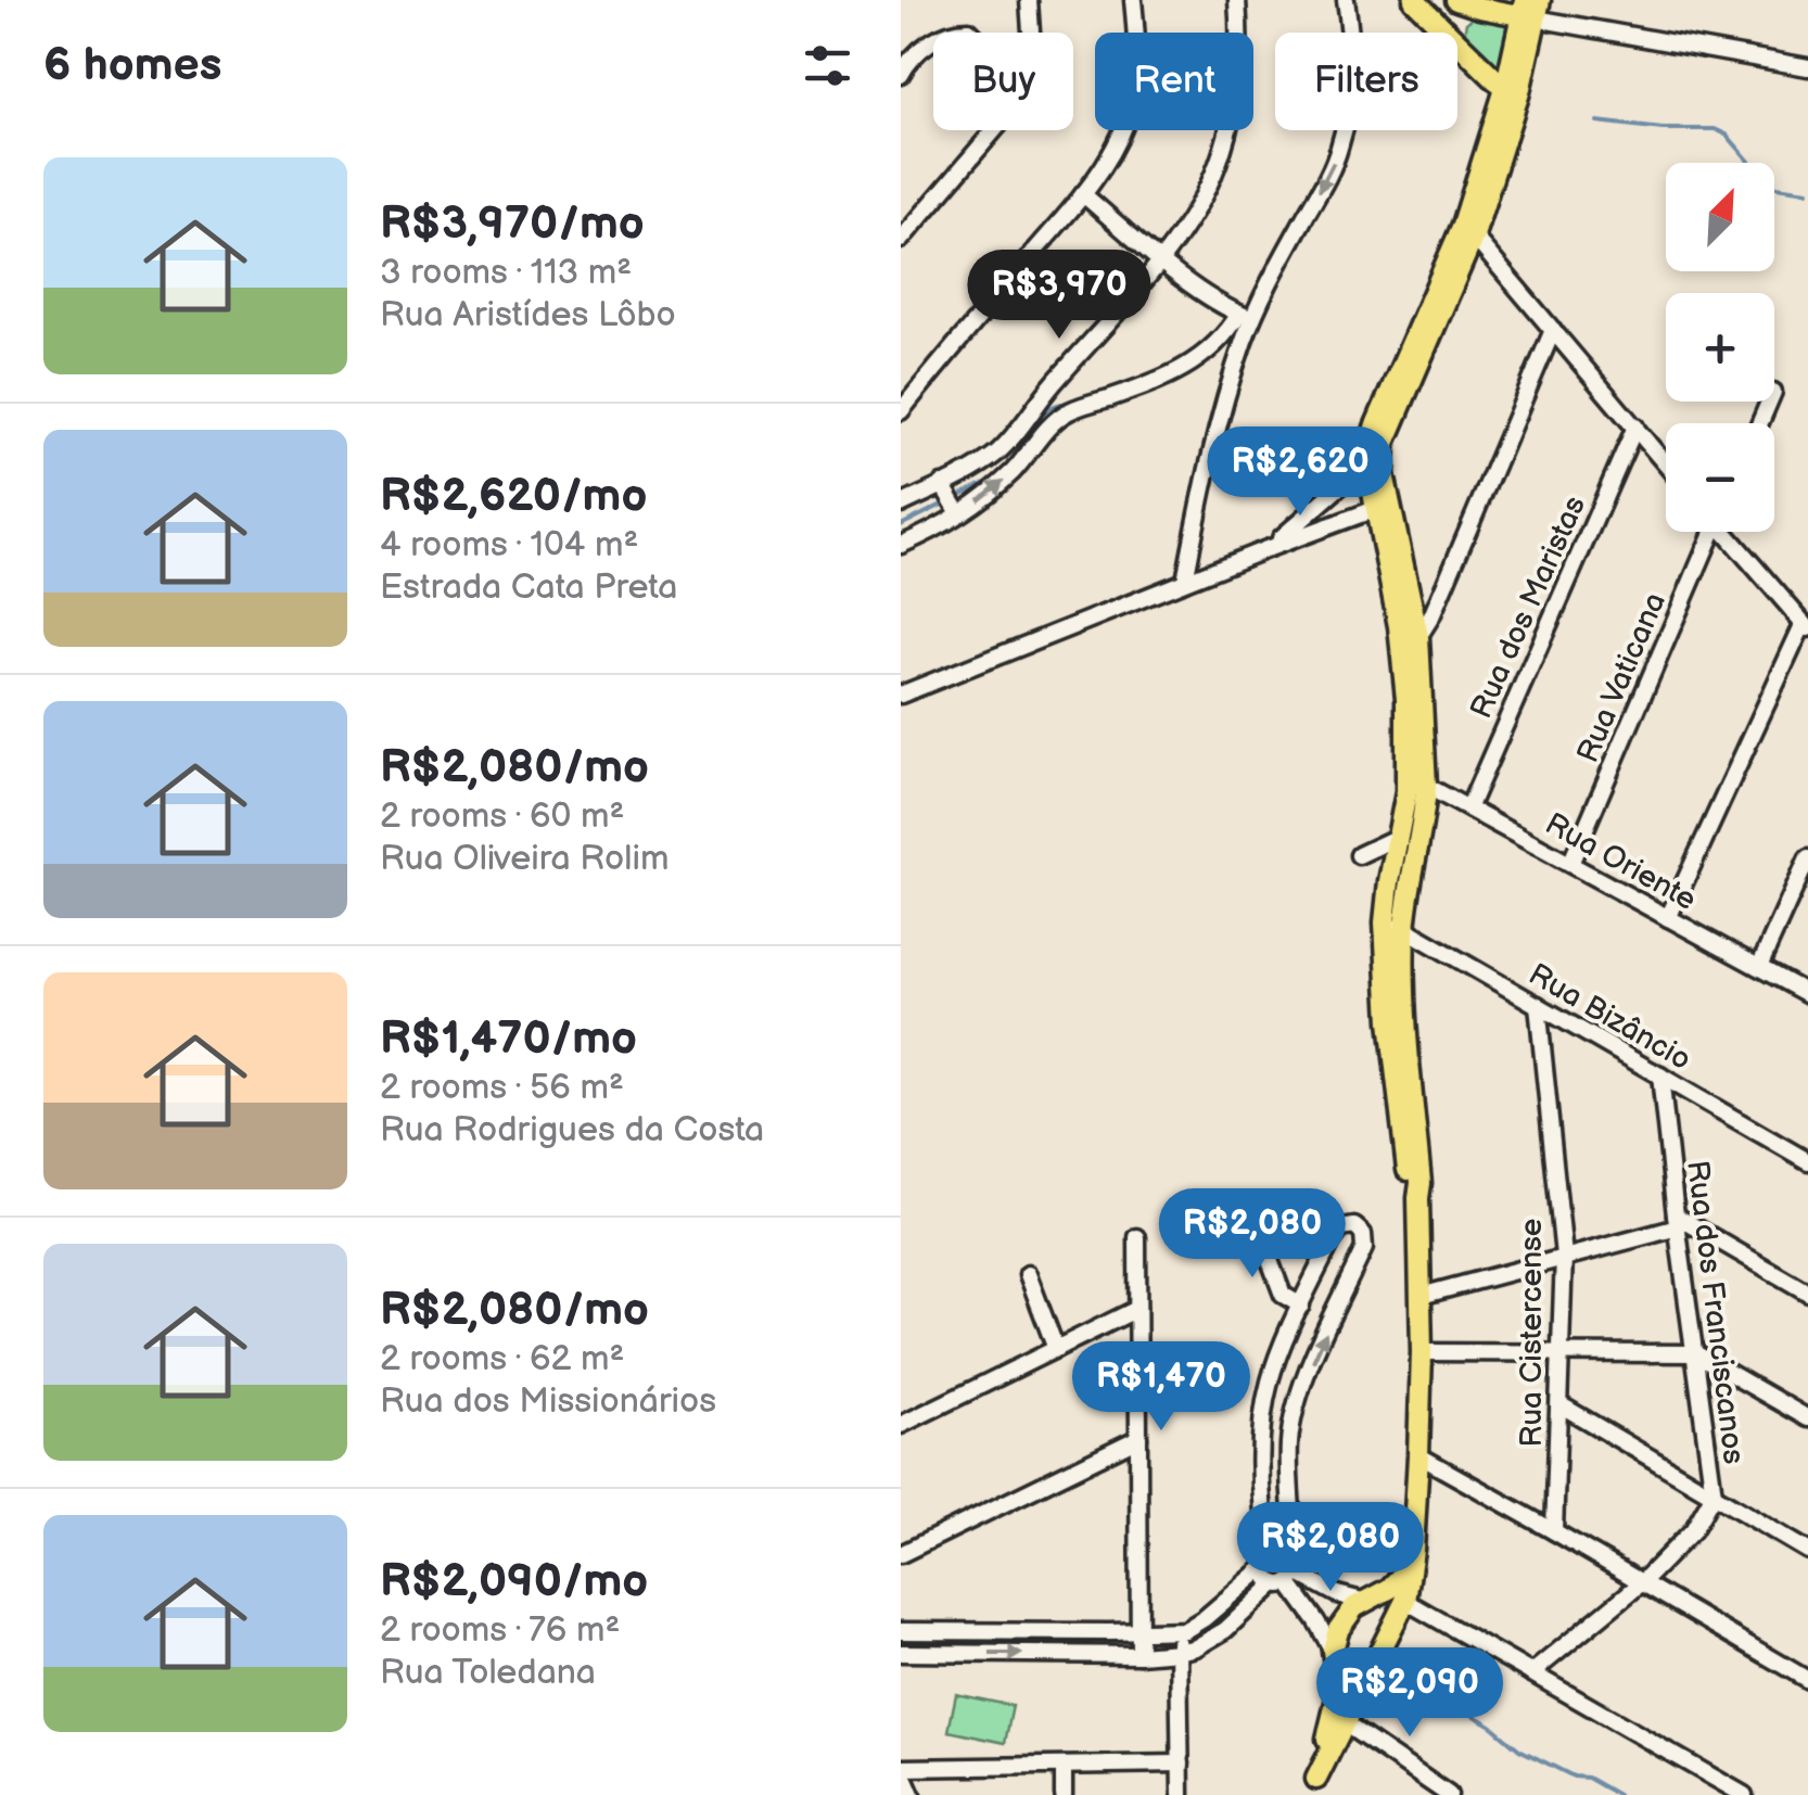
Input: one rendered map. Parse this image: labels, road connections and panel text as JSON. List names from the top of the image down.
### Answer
{
  "streets": {
    "street": [
      "Rua dos Maristas",
      "Rua Vaticana",
      "Rua Oriente",
      "Rua Bizâncio",
      "Rua dos Franciscanos",
      "Rua Cistercense"
    ]
  },
  "crossings": [
    ["Rua dos Maristas", "Rua Oriente"],
    ["Rua Vaticana", "Rua Oriente"],
    ["Rua Bizâncio", "Rua dos Franciscanos"],
    ["Rua Bizâncio", "Rua Cistercense"]
  ],
  "north": "top right",
  "page": {
    "heading": "6 homes",
    "chip": ["Buy", "Rent", "Filters"],
    "list": [
      {
        "name": "R$3,970/mo",
        "note": "3 rooms · 113 m² · Rua Aristídes Lôbo"
      },
      {
        "name": "R$2,620/mo",
        "note": "4 rooms · 104 m² · Estrada Cata Preta"
      },
      {
        "name": "R$2,080/mo",
        "note": "2 rooms · 60 m² · Rua Oliveira Rolim"
      },
      {
        "name": "R$1,470/mo",
        "note": "2 rooms · 56 m² · Rua Rodrigues da Costa"
      },
      {
        "name": "R$2,080/mo",
        "note": "2 rooms · 62 m² · Rua dos Missionários"
      },
      {
        "name": "R$2,090/mo",
        "note": "2 rooms · 76 m² · Rua Toledana"
      }
    ],
    "map_buttons": ["+", "−"],
    "price": [
      "R$3,970",
      "R$2,620",
      "R$2,080",
      "R$1,470",
      "R$2,080",
      "R$2,090"
    ]
  }
}
